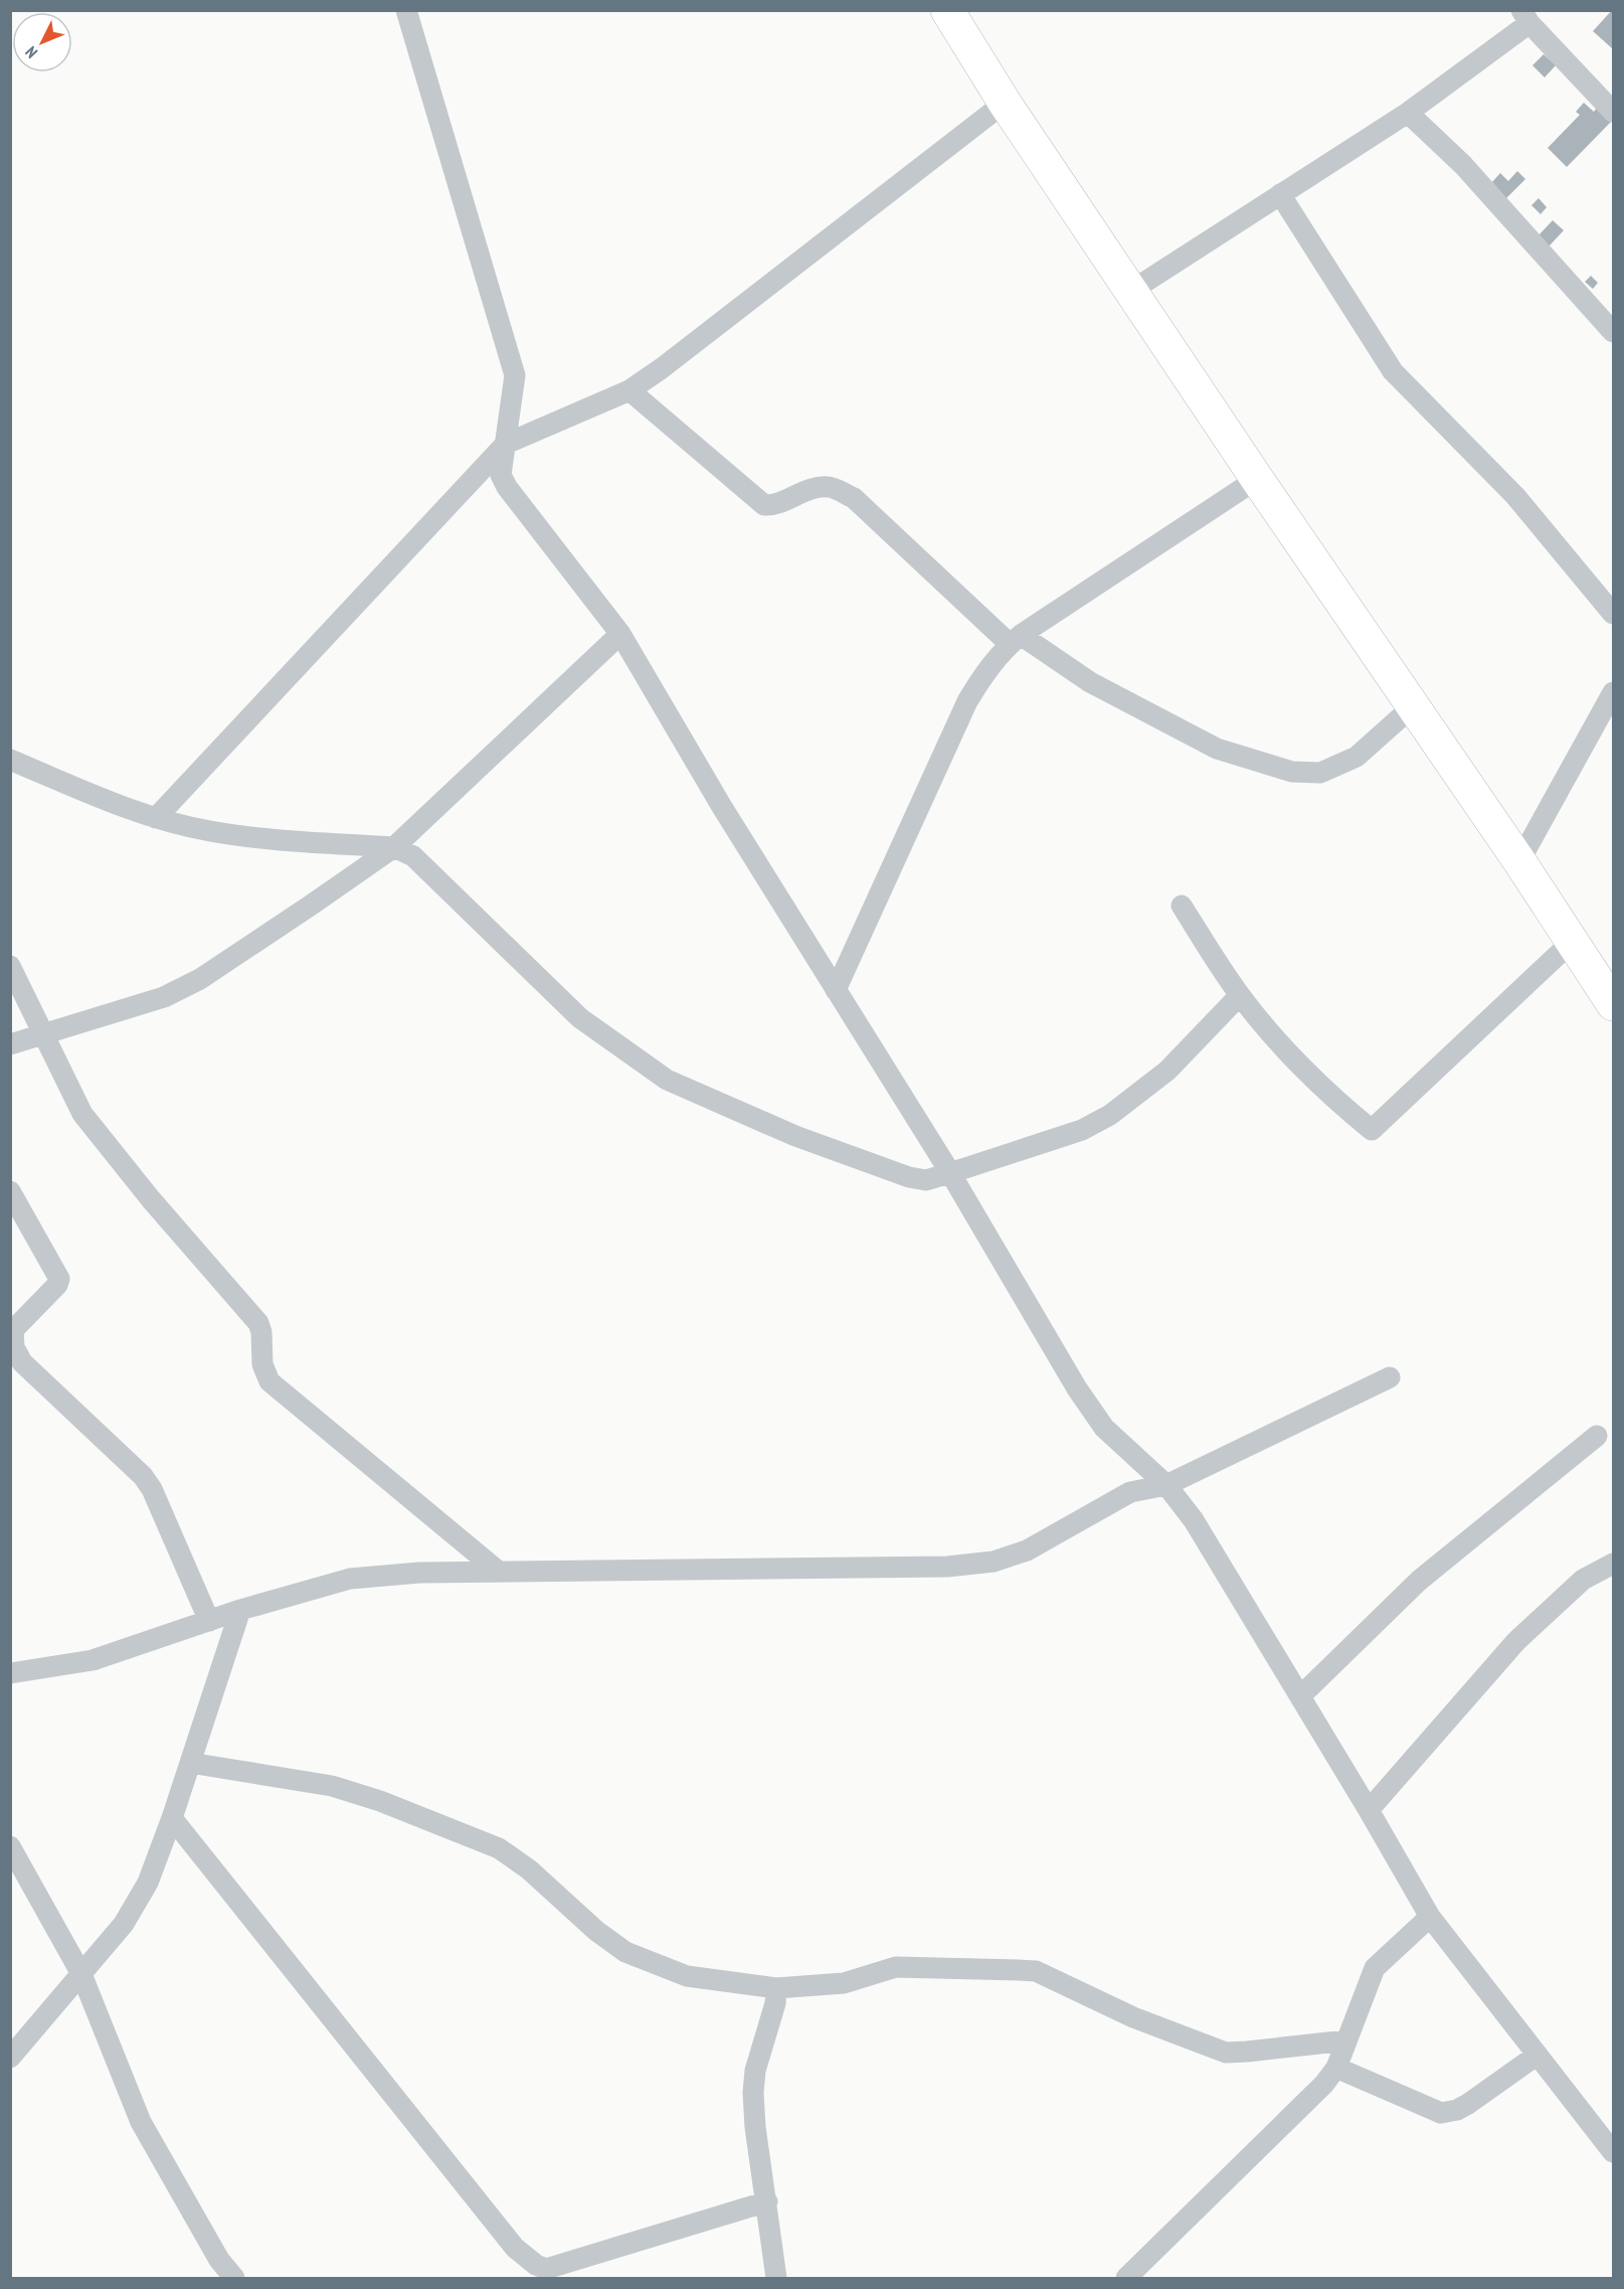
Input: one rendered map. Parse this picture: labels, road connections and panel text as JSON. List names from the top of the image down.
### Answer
{
  "north": "bottom left"
}
